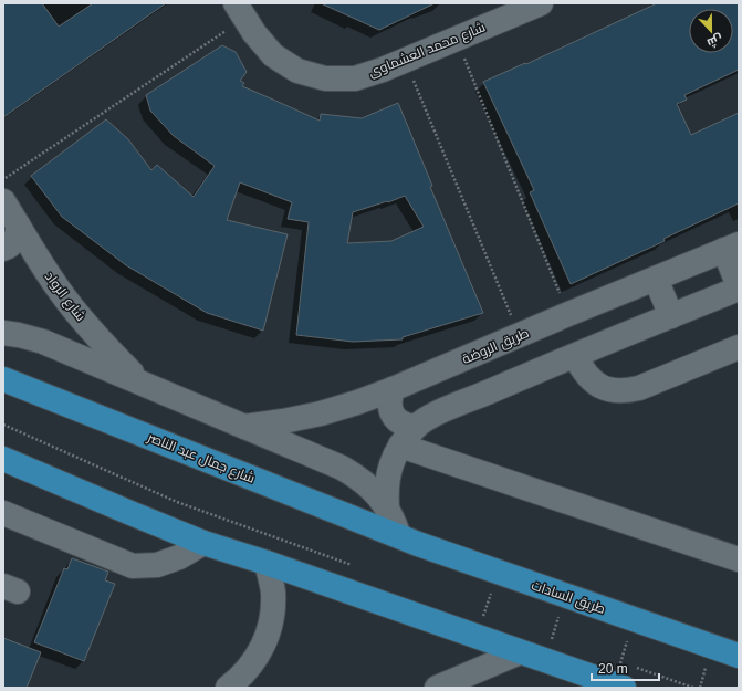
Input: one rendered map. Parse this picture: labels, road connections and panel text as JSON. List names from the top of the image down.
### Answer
{
  "streets": {
    "main road": ["شارع جمال عبد الناصر", "طريق السادات"],
    "street": ["شارع محمد العشماوى", "شارع الرواد", "طريق الروضة"]
  },
  "crossings": [
    ["شارع جمال عبد الناصر", "طريق السادات"]
  ],
  "scale_bar": "20 m",
  "north": "bottom"
}
